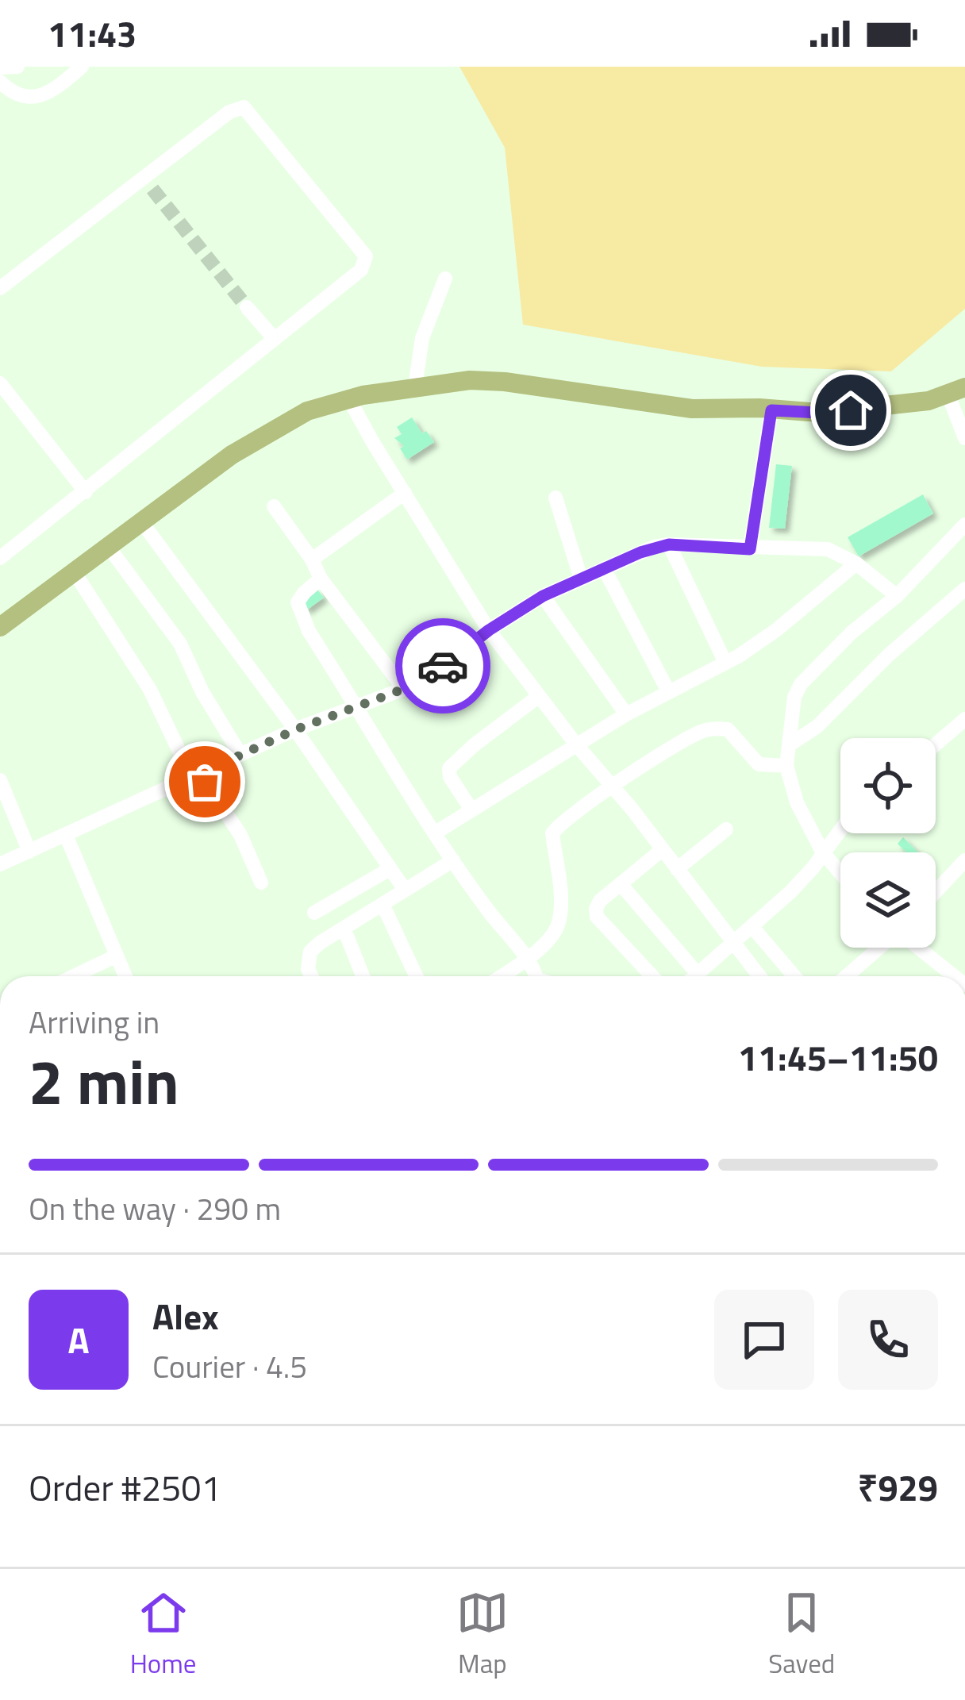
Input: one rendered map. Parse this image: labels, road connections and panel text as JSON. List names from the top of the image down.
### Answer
{
  "page": {
    "status": "11:43",
    "heading": ["2 min", "Arriving in", "11:45–11:50"],
    "panel": [
      "Alex",
      "Courier · 4.5",
      "Order #2501",
      "₹929"
    ],
    "bar": "On the way · 290 m",
    "round": "A",
    "tabs": ["Home", "Map", "Saved"]
  }
}
